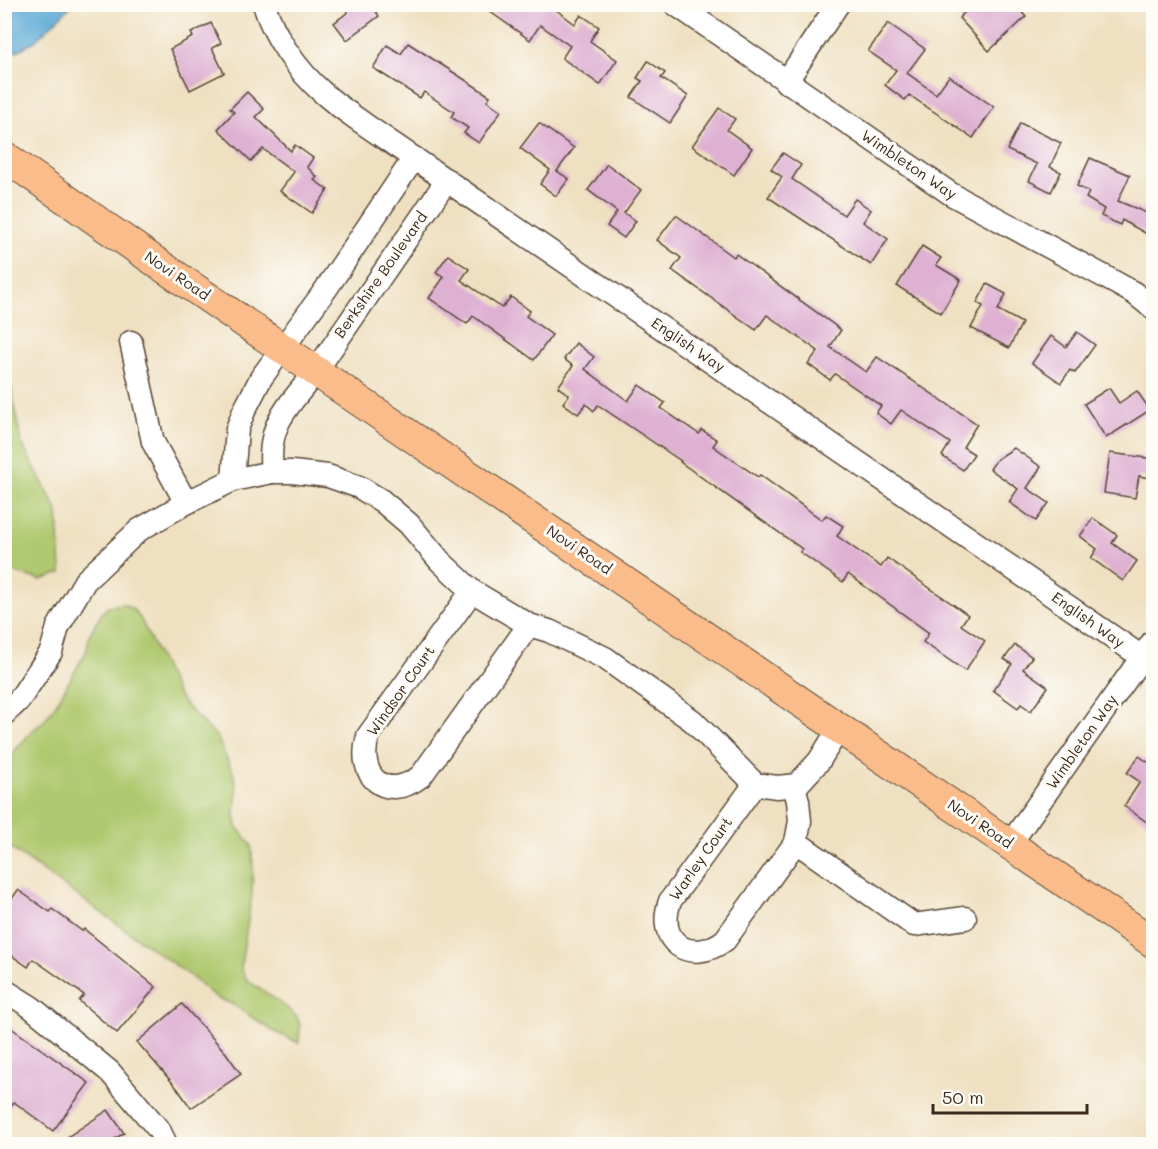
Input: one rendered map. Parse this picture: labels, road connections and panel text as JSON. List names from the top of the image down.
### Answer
{
  "streets": {
    "main road": ["Novi Road"],
    "street": [
      "Wimbleton Way",
      "Berkshire Boulevard",
      "English Way",
      "Windsor Court",
      "Warley Court"
    ]
  },
  "crossings": [
    ["Wimbleton Way", "Novi Road"],
    ["Wimbleton Way", "English Way"],
    ["Berkshire Boulevard", "Novi Road"],
    ["Berkshire Boulevard", "English Way"]
  ],
  "scale_bar": "50 m"
}
